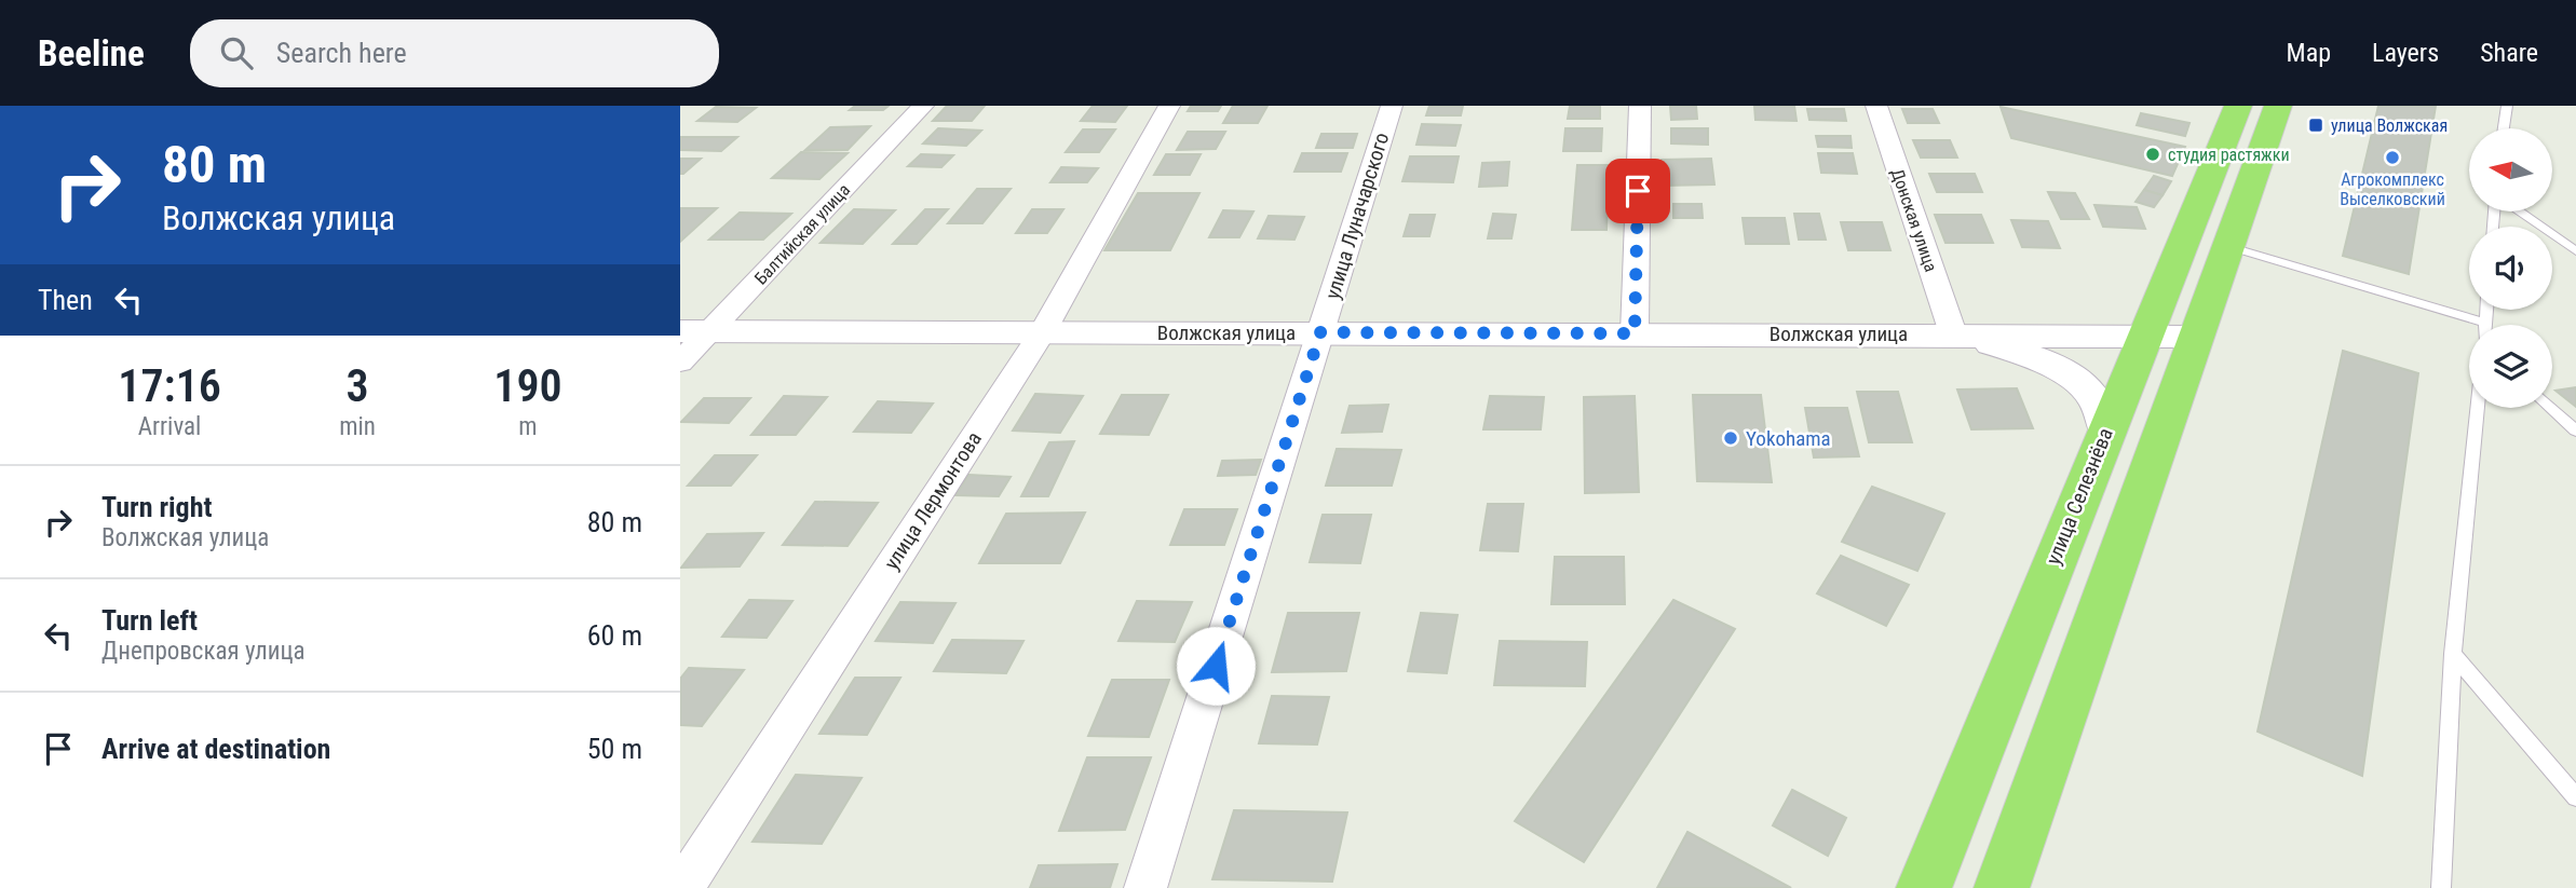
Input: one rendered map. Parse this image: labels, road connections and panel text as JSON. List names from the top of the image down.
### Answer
{
  "streets": {
    "main road": ["улица Селезнёва"],
    "street": [
      "улица Луначарского",
      "Донская улица",
      "Балтийская улица",
      "Волжская улица",
      "улица Лермонтова"
    ]
  },
  "crossings": [
    ["улица Луначарского", "Волжская улица"],
    ["Донская улица", "Волжская улица"],
    ["Балтийская улица", "Волжская улица"],
    ["Волжская улица", "улица Селезнёва"],
    ["Волжская улица", "улица Лермонтова"]
  ],
  "places": {
    "transit": ["улица Волжская"],
    "other": ["студия растяжки", "Агрокомплекс Выселковский", "Yokohama"]
  },
  "north": "left",
  "page": {
    "header": "Beeline",
    "search": "Search here",
    "nav": ["Map", "Layers", "Share"],
    "turn": ["80 m", "Волжская улица"],
    "then": "Then",
    "eta": [
      "17:16",
      "Arrival",
      "3",
      "min",
      "190",
      "m"
    ],
    "list": [
      {
        "name": "Turn right",
        "note": "Волжская улица",
        "value": "80 m"
      },
      {
        "name": "Turn left",
        "note": "Днепровская улица",
        "value": "60 m"
      },
      {
        "name": "Arrive at destination",
        "value": "50 m"
      }
    ]
  }
}
